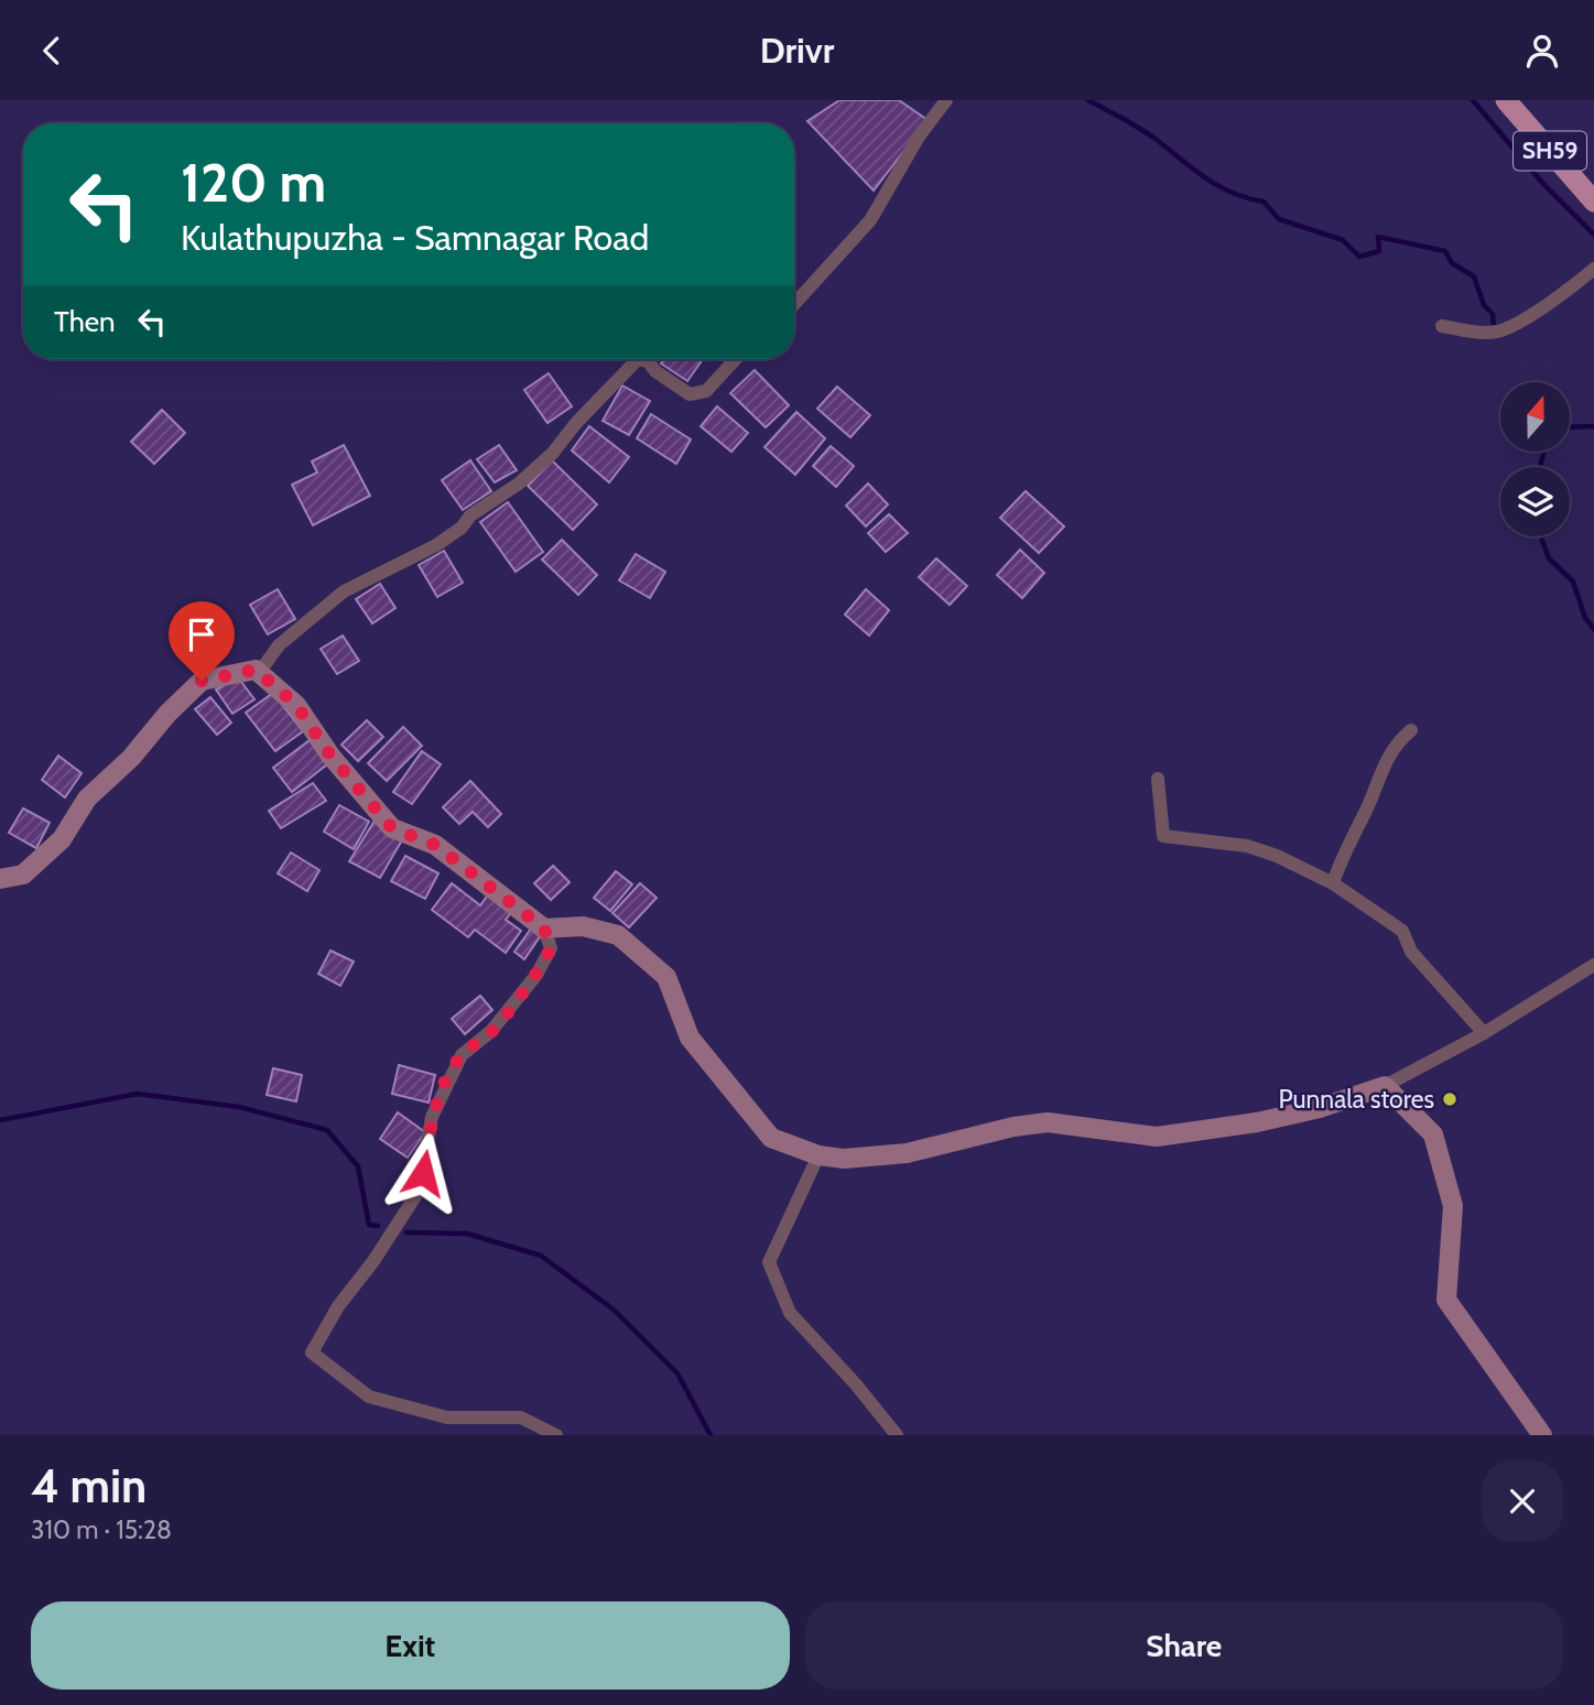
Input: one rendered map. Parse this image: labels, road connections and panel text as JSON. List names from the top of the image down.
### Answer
{
  "streets": {
    "main road": ["SH59"]
  },
  "places": ["Punnala stores"],
  "north": "top",
  "page": {
    "header": "Drivr",
    "turn": ["120 m", "Kulathupuzha - Samnagar Road"],
    "then": "Then",
    "heading": ["4 min", "310 m · 15:28"],
    "buttons": ["Exit", "Share"]
  }
}
